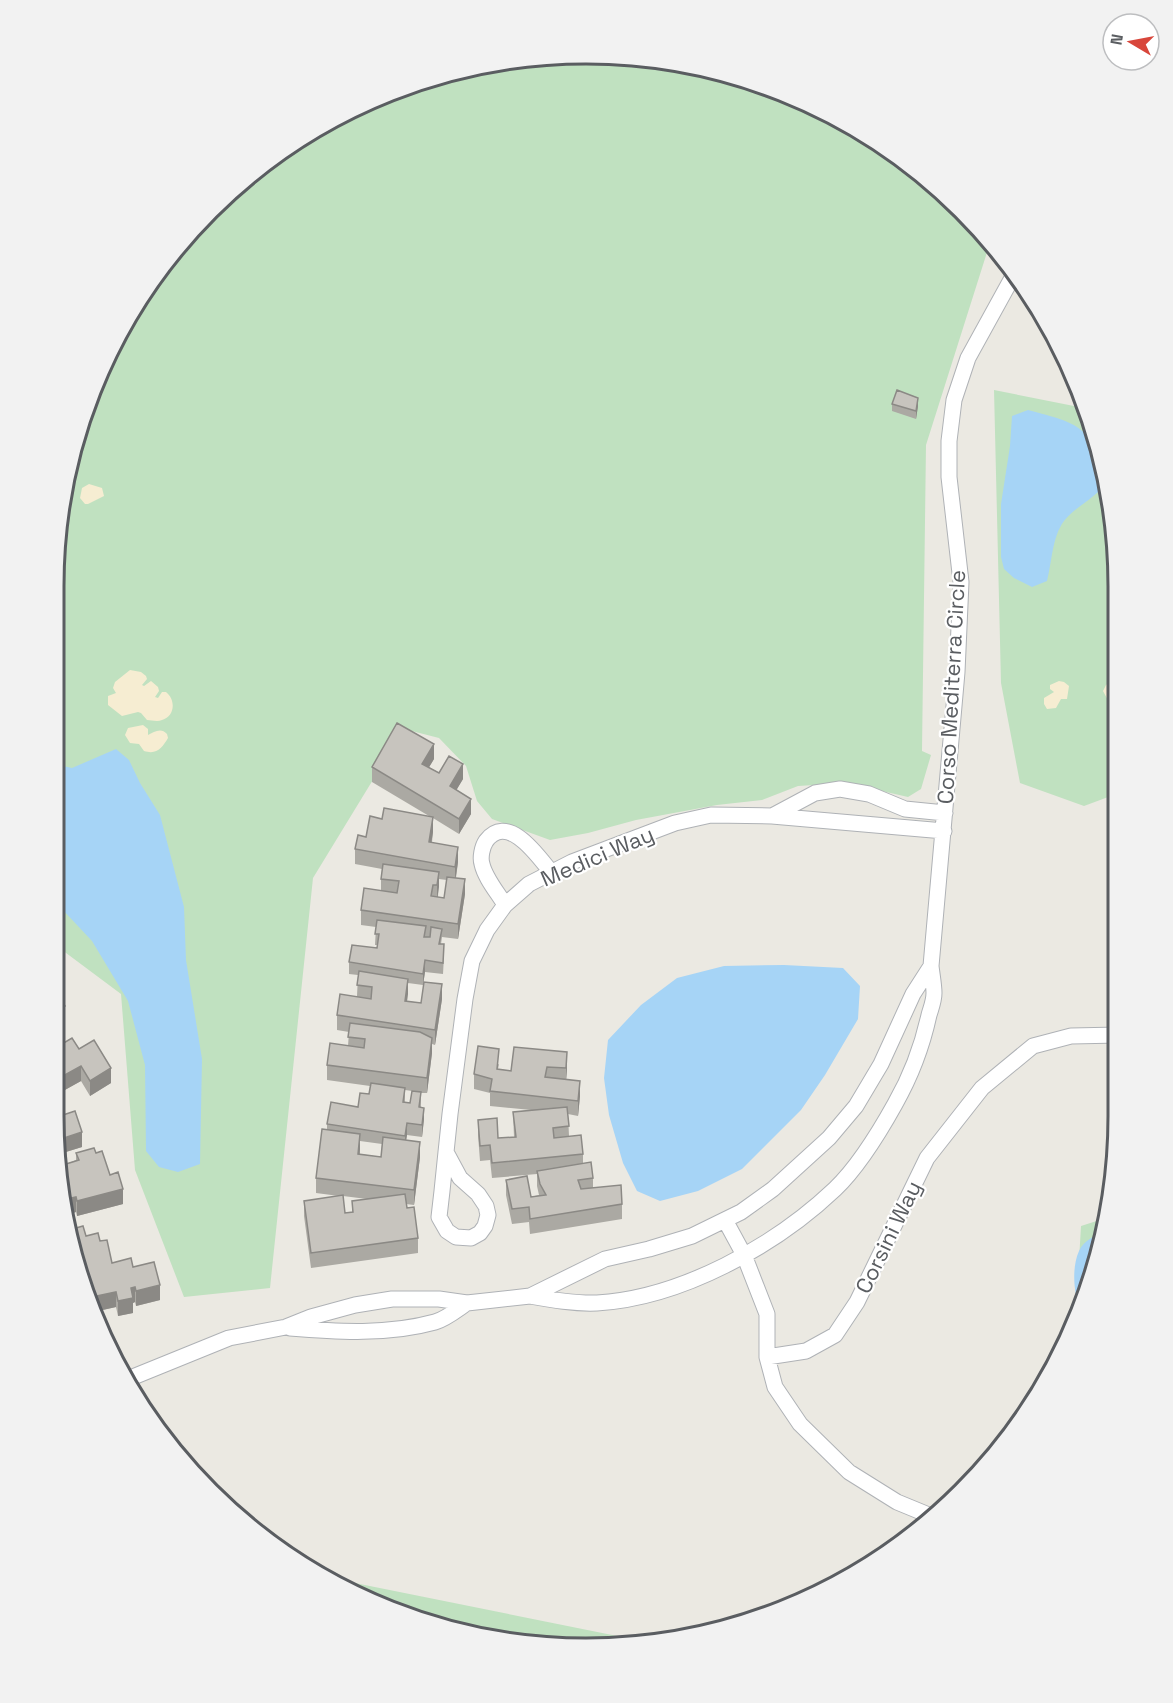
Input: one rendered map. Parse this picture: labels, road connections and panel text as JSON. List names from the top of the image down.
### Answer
{
  "streets": {
    "street": ["Corso Mediterra Circle", "Medici Way", "Corsini Way"]
  },
  "crossings": [
    ["Corso Mediterra Circle", "Medici Way"]
  ],
  "north": "left"
}
